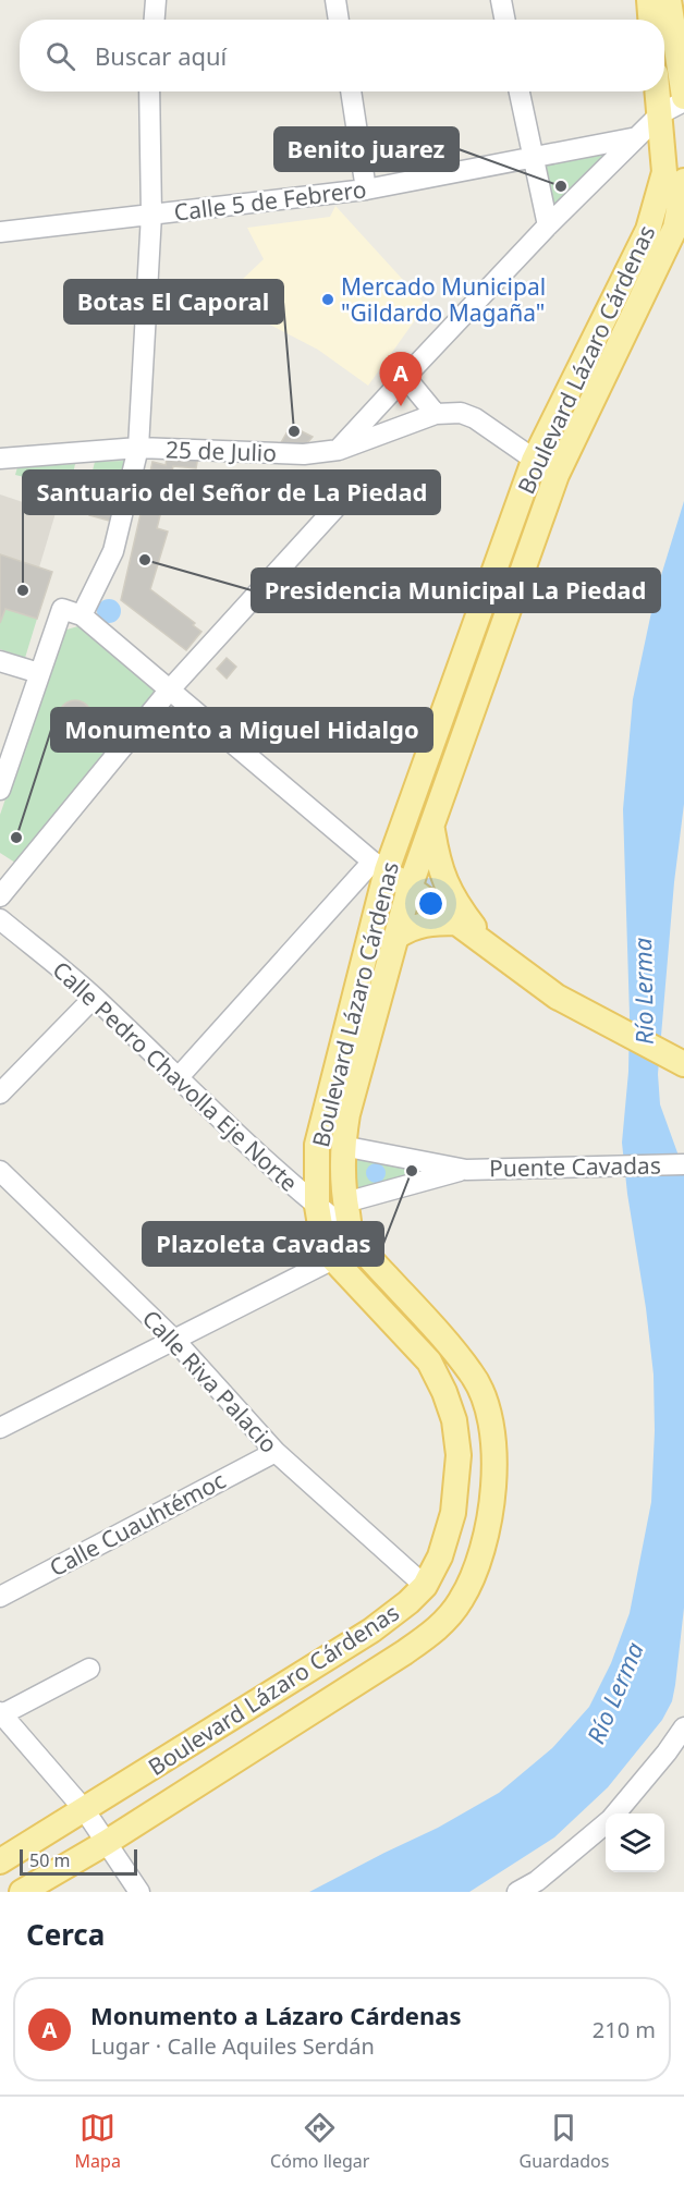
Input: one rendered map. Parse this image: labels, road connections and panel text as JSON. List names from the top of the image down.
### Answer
{
  "streets": {
    "main road": ["Boulevard Lázaro Cárdenas"],
    "street": [
      "Calle 5 de Febrero",
      "25 de Julio",
      "Calle Pedro Chavolla Eje Norte",
      "Puente Cavadas",
      "Calle Riva Palacio",
      "Calle Cuauhtémoc"
    ]
  },
  "crossings": [
    ["Boulevard Lázaro Cárdenas", "Calle Pedro Chavolla Eje Norte"],
    ["Boulevard Lázaro Cárdenas", "Calle Riva Palacio"],
    ["Calle Riva Palacio", "Calle Cuauhtémoc"]
  ],
  "water": ["Río Lerma"],
  "places": [
    "Benito juarez",
    "Mercado Municipal \"Gildardo Magaña\"",
    "Botas El Caporal",
    "Presidencia Municipal La Piedad",
    "Santuario del Señor de La Piedad",
    "Monumento a Miguel Hidalgo",
    "Plazoleta Cavadas"
  ],
  "scale_bar": "50 m",
  "page": {
    "search": "Buscar aquí",
    "pins": "A",
    "scale": "50 m",
    "heading": "Cerca",
    "list": [
      {
        "mark": "A",
        "name": "Monumento a Lázaro Cárdenas",
        "note": "Lugar · Calle Aquiles Serdán",
        "value": "210 m"
      }
    ],
    "nav": ["Mapa", "Cómo llegar", "Guardados"]
  }
}
